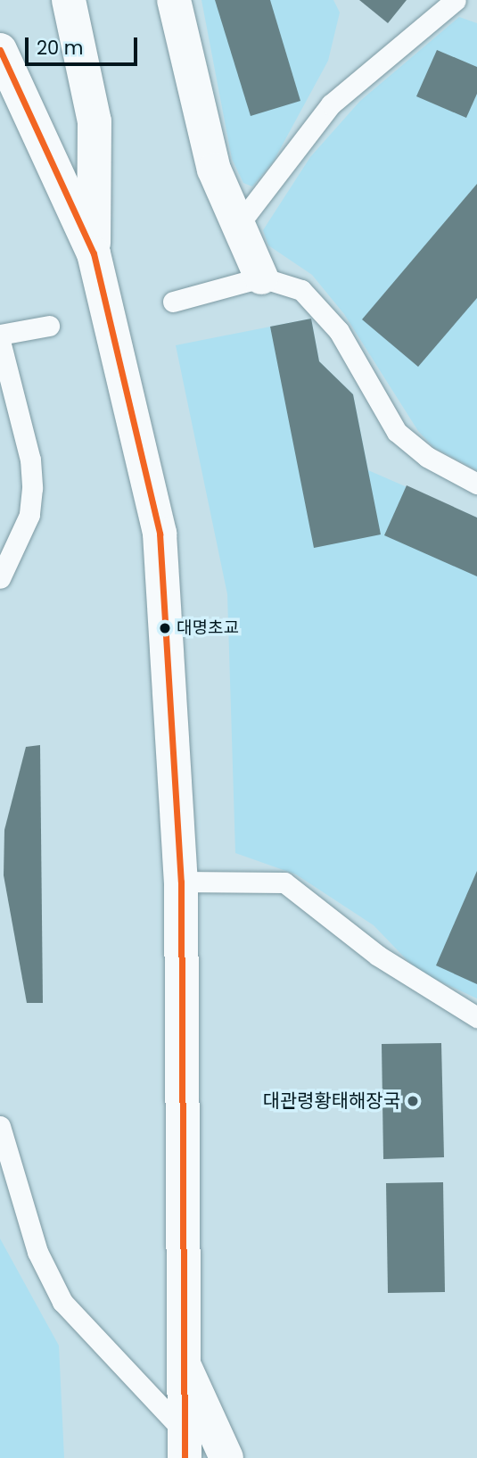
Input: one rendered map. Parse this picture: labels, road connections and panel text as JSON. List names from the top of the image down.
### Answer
{
  "places": ["대명초교", "대관령황태해장국"],
  "scale_bar": "20 m"
}
